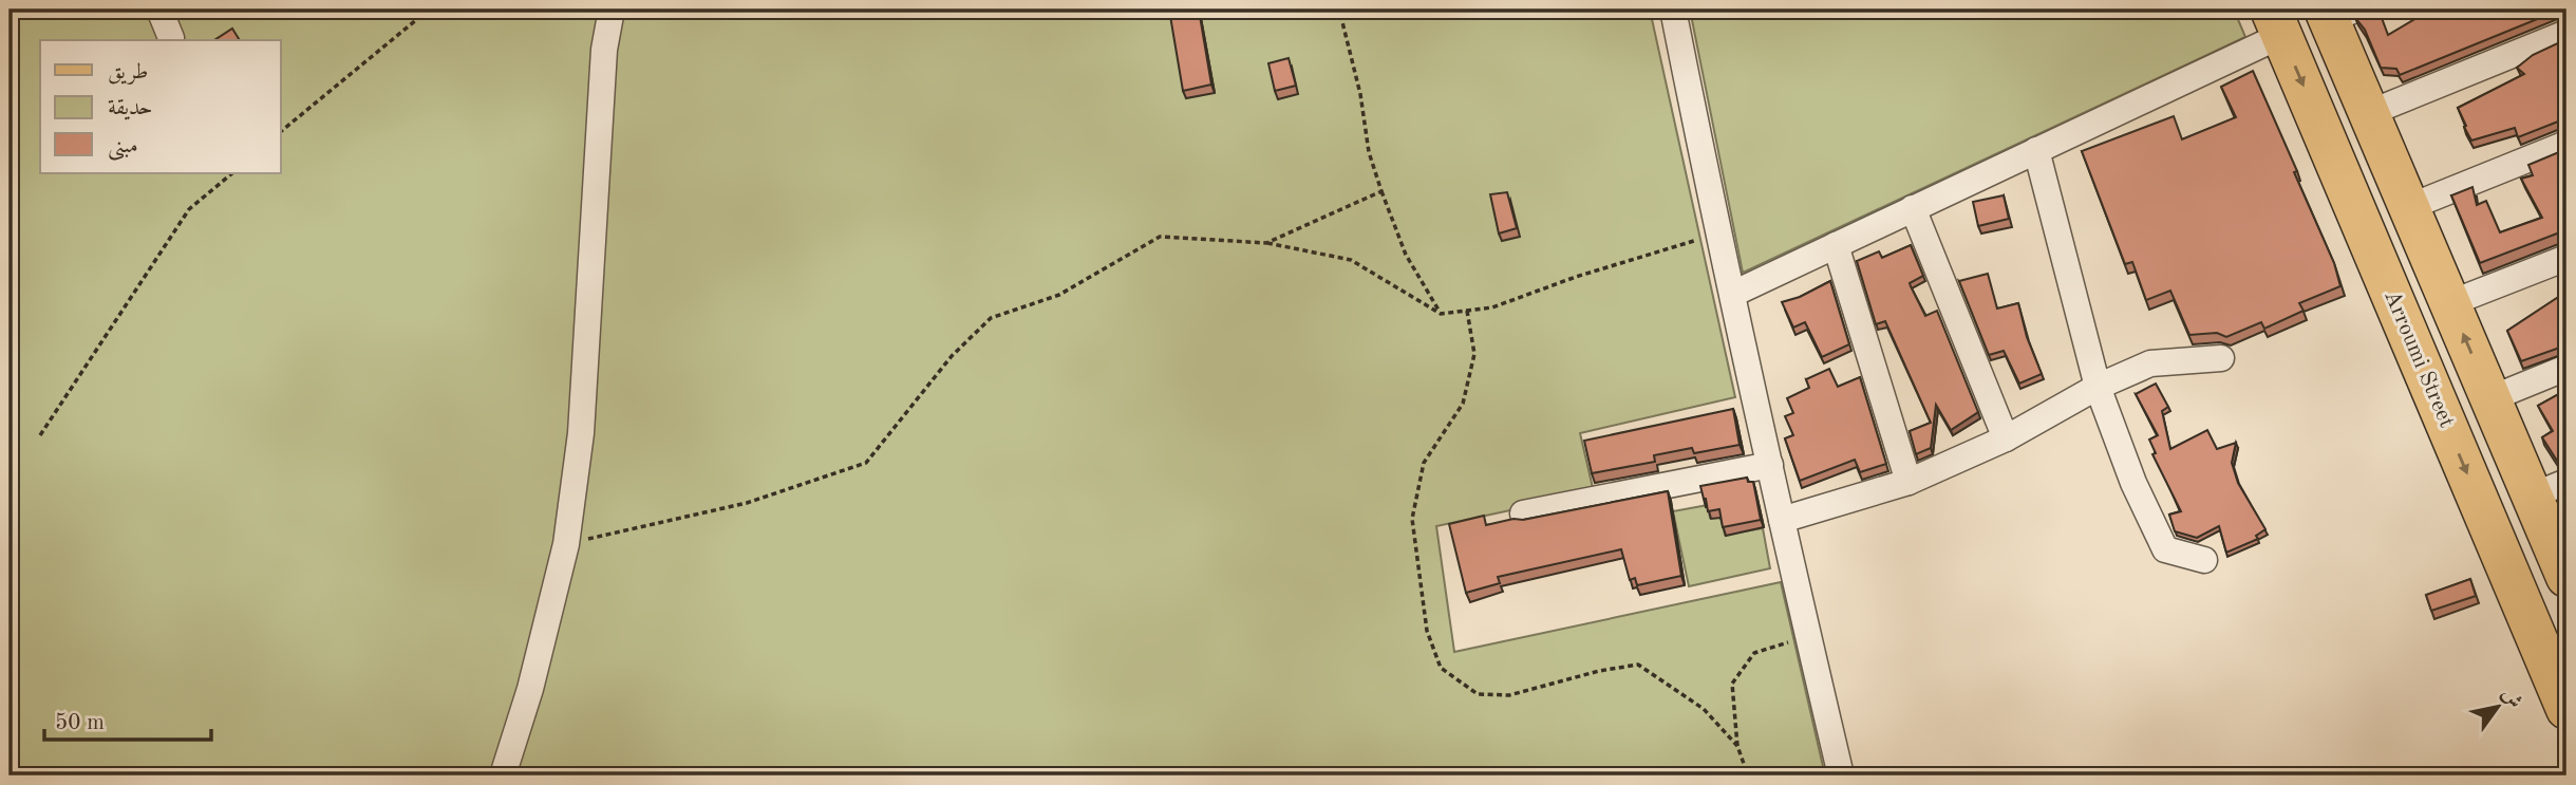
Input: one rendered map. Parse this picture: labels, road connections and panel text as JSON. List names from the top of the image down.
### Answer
{
  "streets": {
    "main road": ["Arroumi Street"]
  },
  "legend": ["طريق", "حديقة", "مبنى"],
  "scale_bar": "50 m",
  "north": "top right"
}
